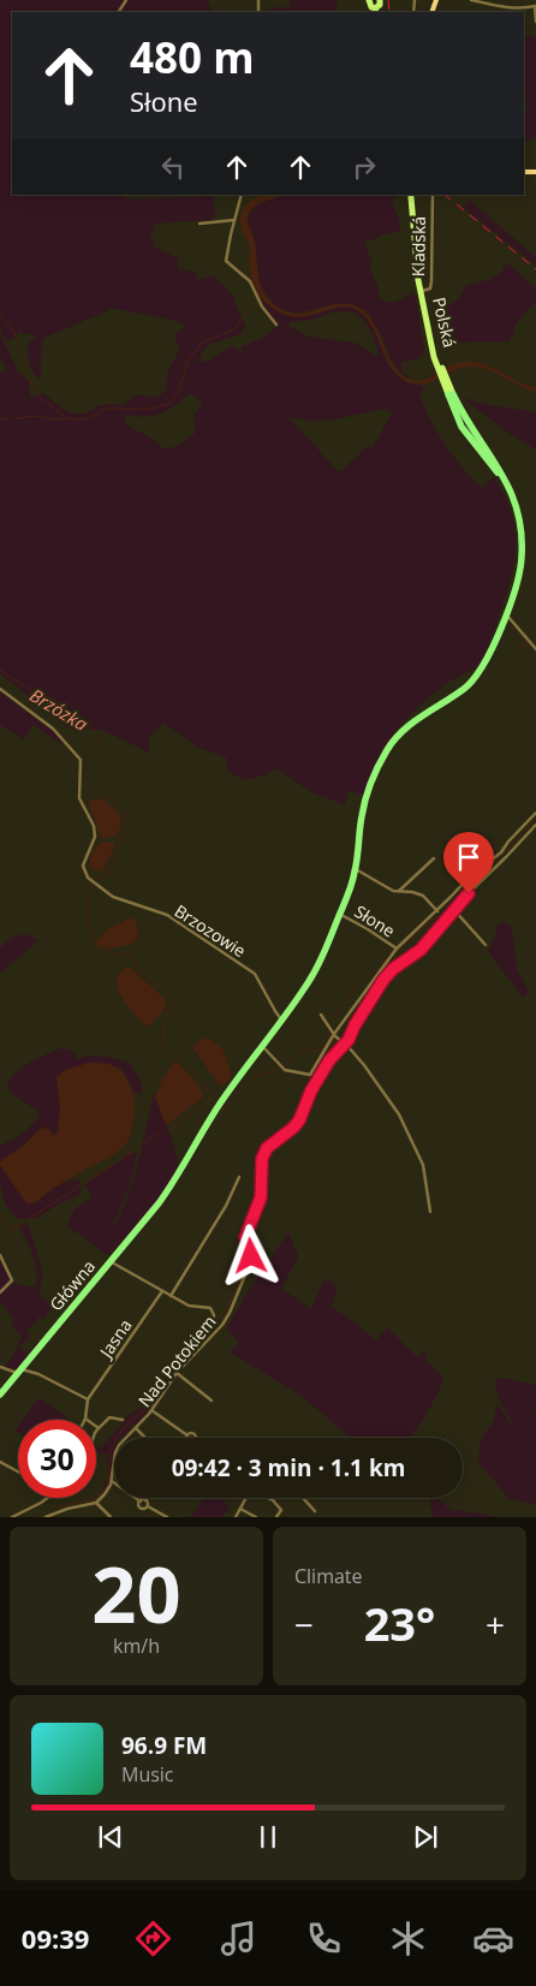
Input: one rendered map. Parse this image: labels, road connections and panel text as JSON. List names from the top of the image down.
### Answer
{
  "streets": {
    "highway": ["Główna"],
    "main road": ["Polská"],
    "street": [
      "Kladská",
      "Słone",
      "Brzozowie",
      "Jasna",
      "Nad Potokiem"
    ]
  },
  "crossings": [
    ["Kladská", "Polská"],
    ["Polská", "Główna"],
    ["Słone", "Główna"],
    ["Brzozowie", "Główna"]
  ],
  "water": ["Brzózka"],
  "page": {
    "turn": ["480 m", "Słone"],
    "limit": "30",
    "trip": "09:42 · 3 min · 1.1 km",
    "tile": [
      ["20", "km/h"],
      "Climate"
    ],
    "heat": ["−", "23°", "+"],
    "song": ["96.9 FM", "Music"],
    "tabs": "09:39"
  }
}
